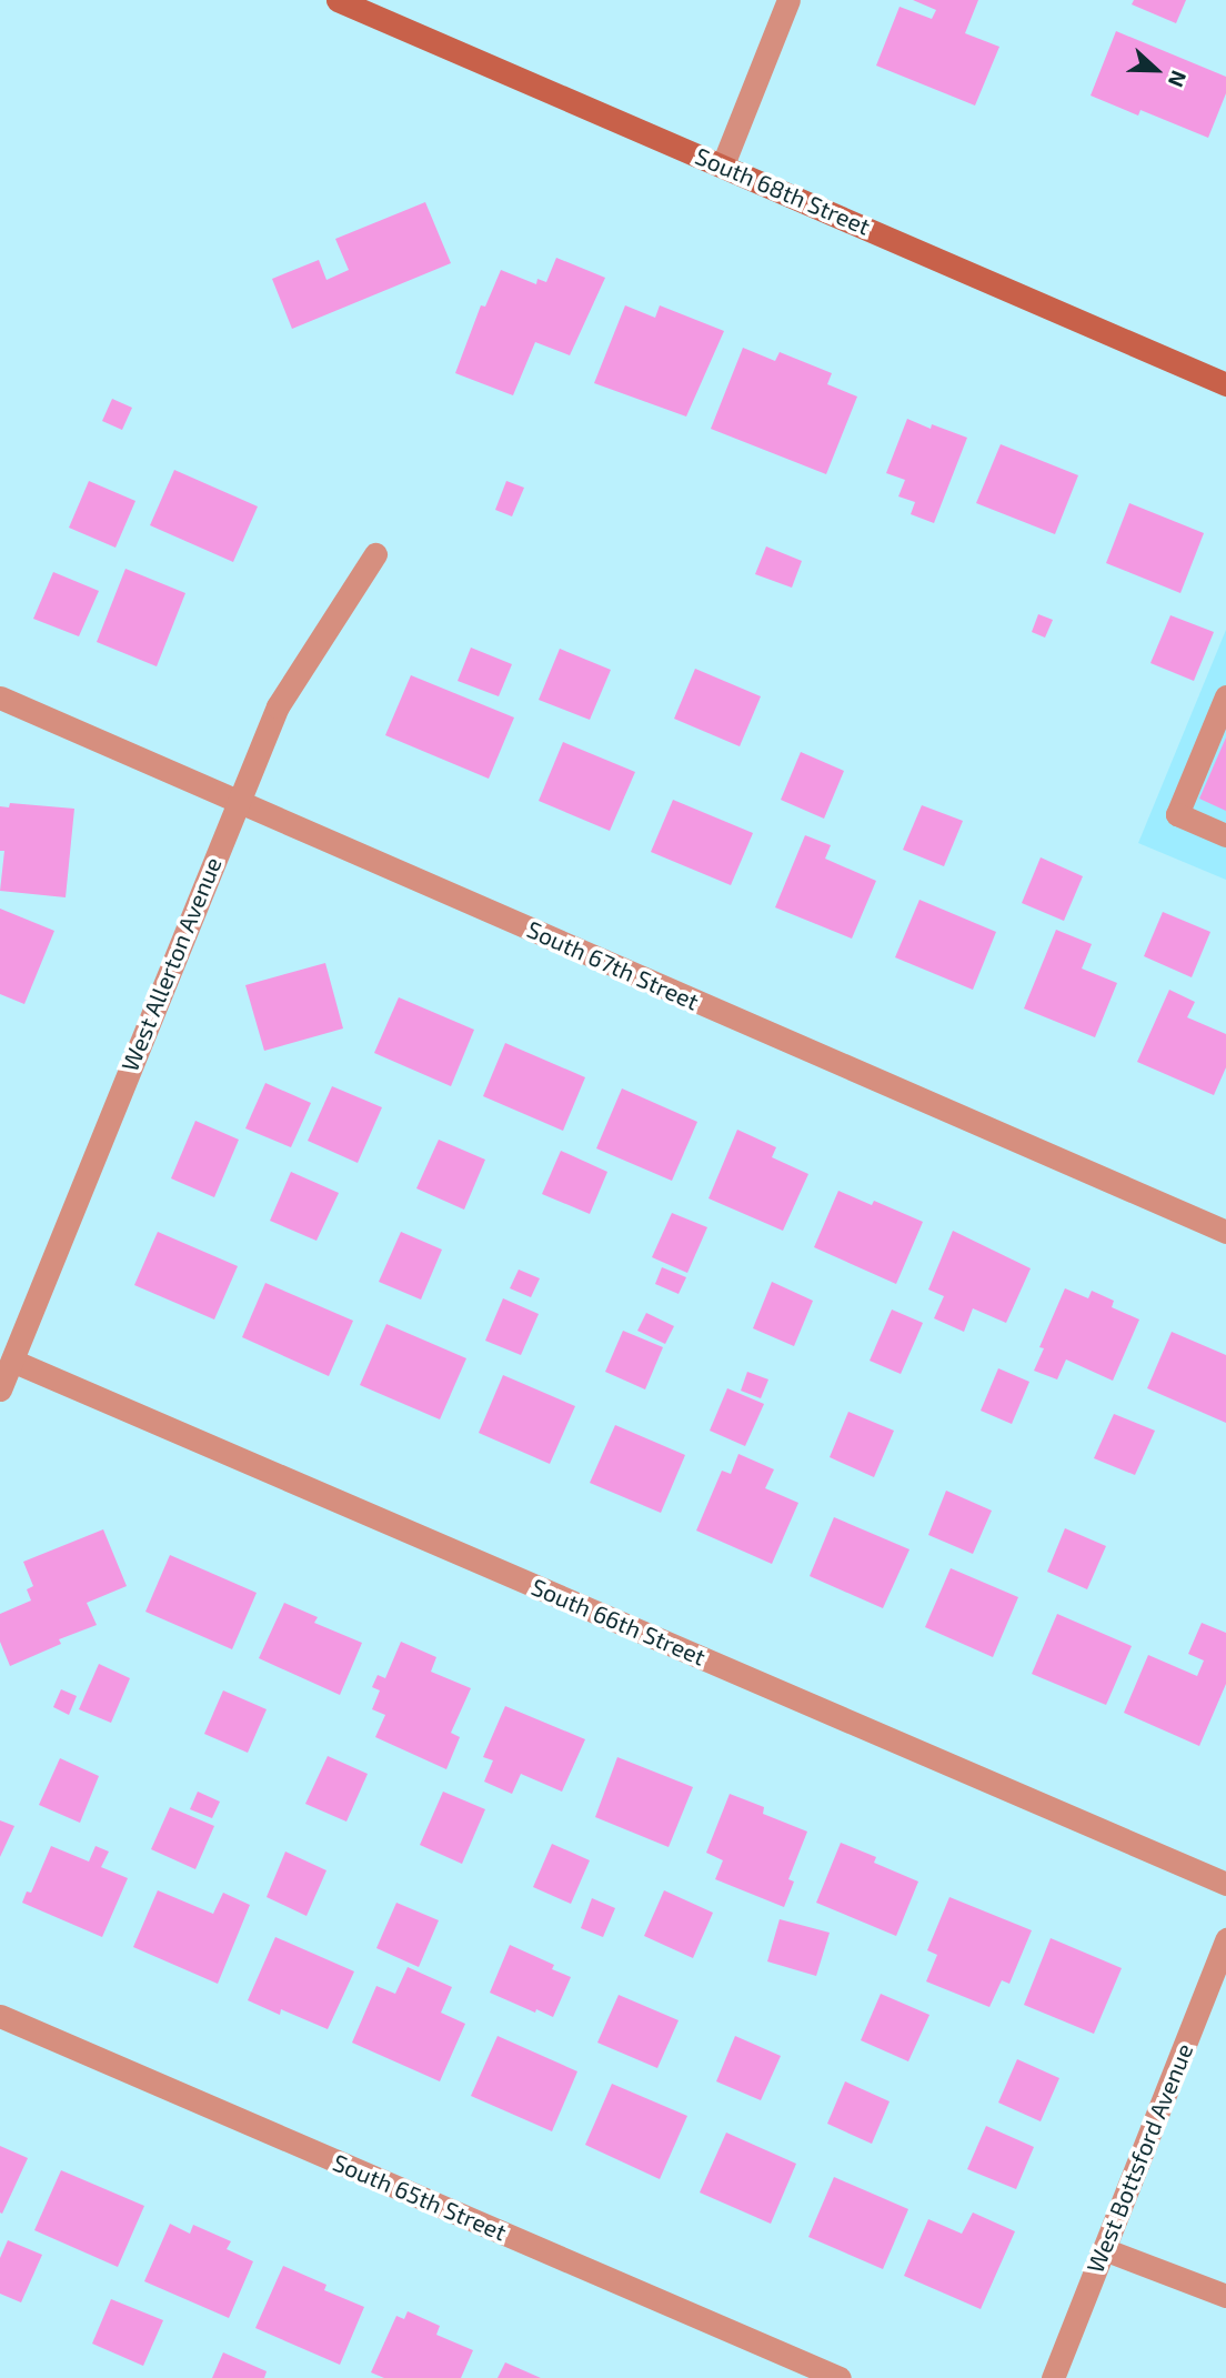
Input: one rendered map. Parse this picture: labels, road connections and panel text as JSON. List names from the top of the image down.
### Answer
{
  "streets": {
    "street": [
      "South 68th Street",
      "West Allerton Avenue",
      "South 67th Street",
      "South 66th Street",
      "West Bottsford Avenue",
      "South 65th Street"
    ]
  },
  "crossings": [
    ["West Allerton Avenue", "South 67th Street"],
    ["West Allerton Avenue", "South 66th Street"]
  ],
  "north": "right"
}
